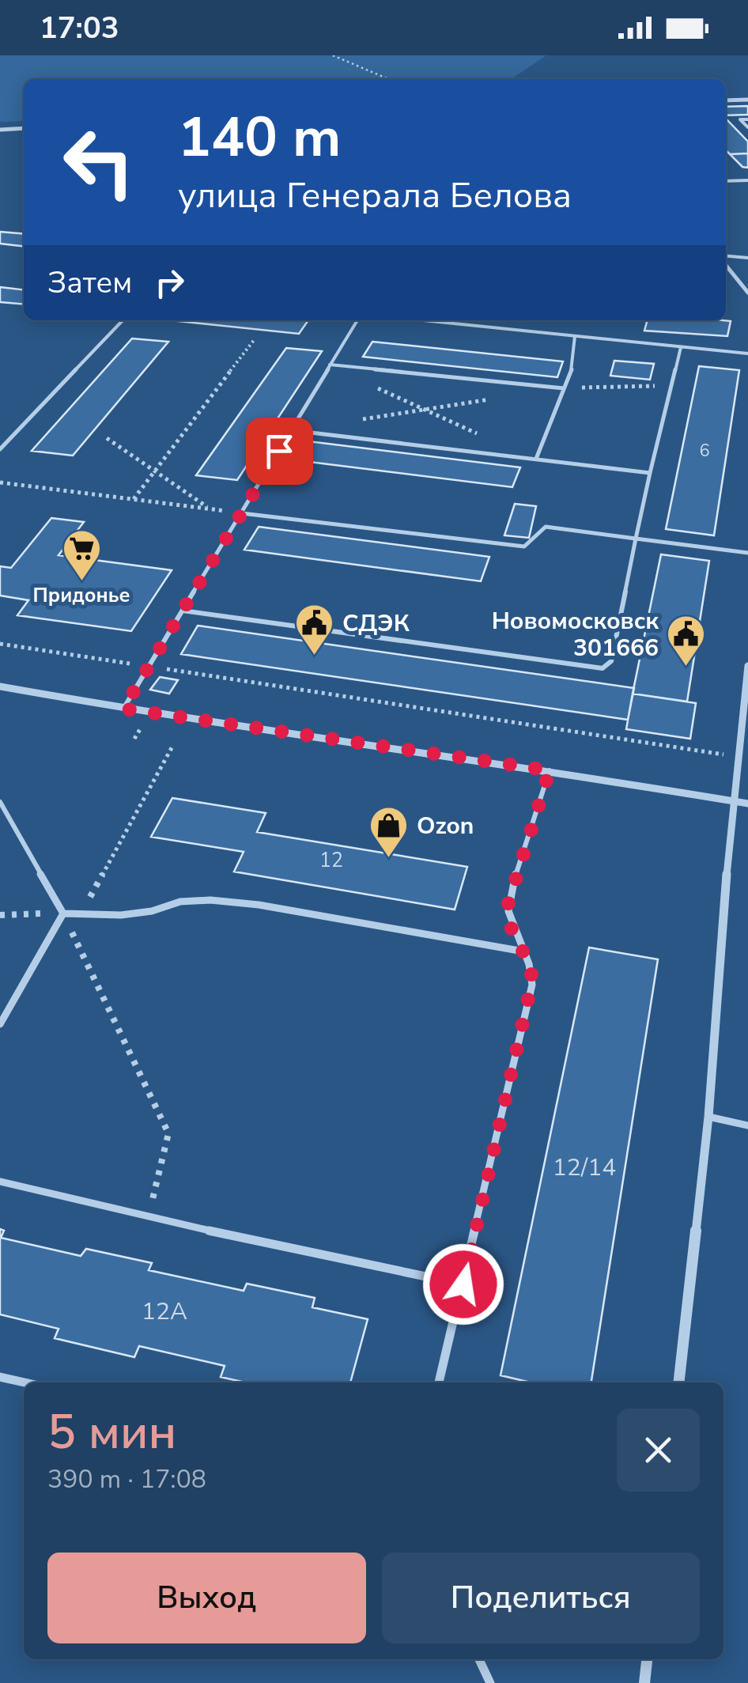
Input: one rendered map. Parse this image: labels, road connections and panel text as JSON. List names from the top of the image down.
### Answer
{
  "places": {
    "supermarket": ["Придонье"],
    "public building": ["СДЭК", "Новомосковск 301666"],
    "shop": ["Ozon"]
  },
  "house_numbers": [
    "6",
    "12",
    "12/14",
    "12А"
  ],
  "page": {
    "status": "17:03",
    "turn": ["140 m", "улица Генерала Белова"],
    "then": "Затем",
    "heading": ["5 мин", "390 m · 17:08"],
    "buttons": ["Выход", "Поделиться"]
  }
}
